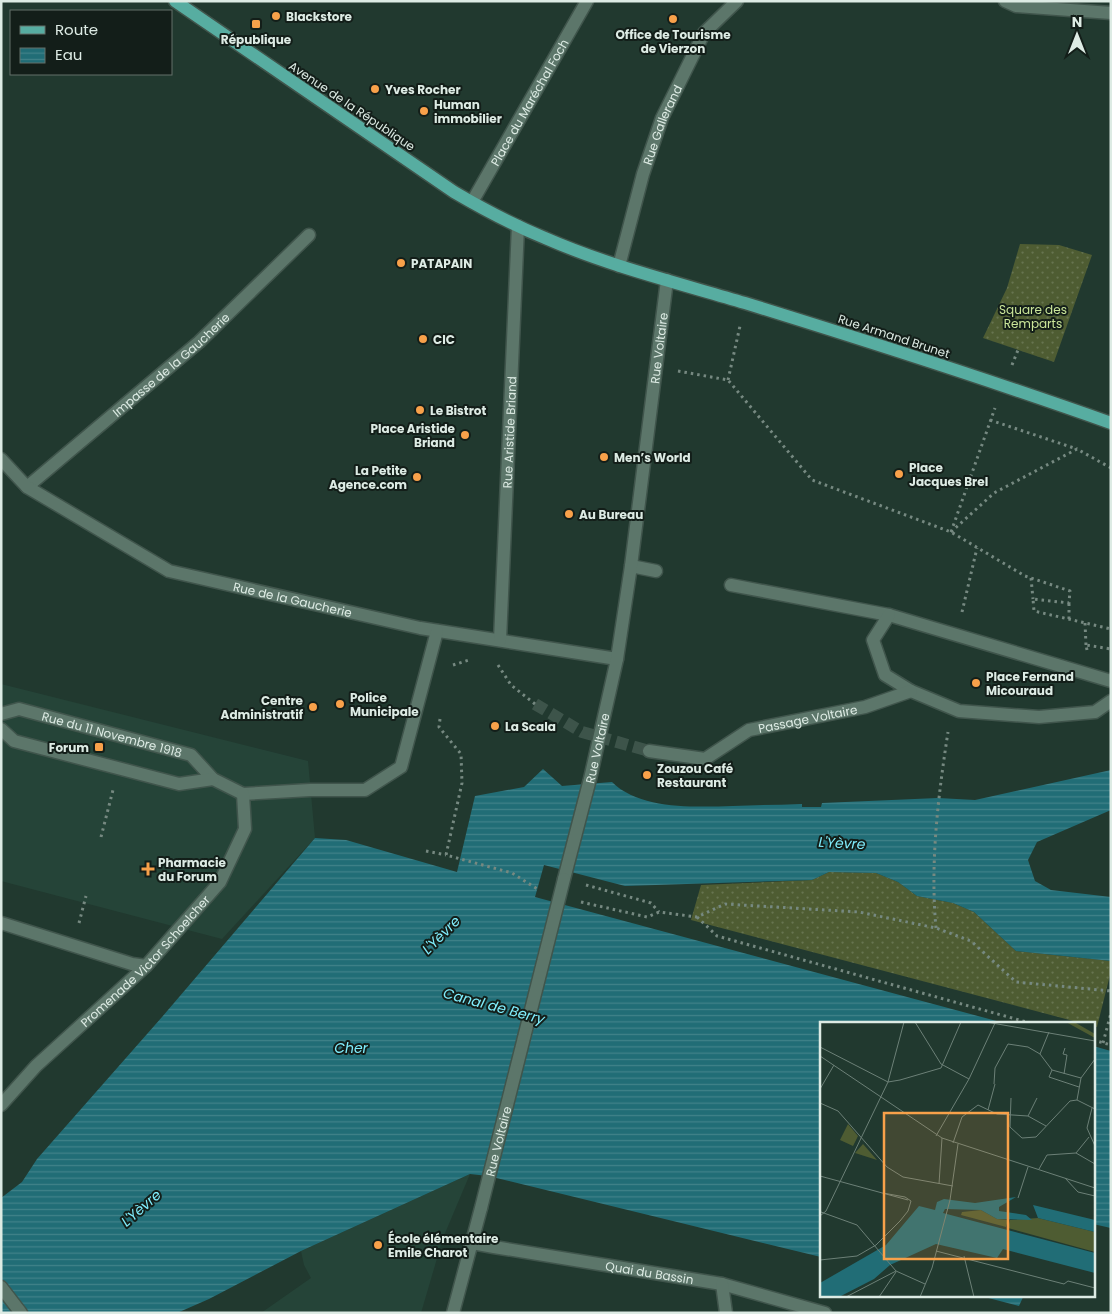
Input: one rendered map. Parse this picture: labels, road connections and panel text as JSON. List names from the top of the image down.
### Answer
{
  "streets": {
    "main road": ["Avenue de la République", "Rue Armand Brunet"],
    "street": [
      "Place du Maréchal Foch",
      "Rue Gallerand",
      "Rue Voltaire",
      "Impasse de la Gaucherie",
      "Rue Aristide Briand",
      "Rue de la Gaucherie",
      "Passage Voltaire",
      "Rue du 11 Novembre 1918",
      "Promenade Victor Schoelcher",
      "Quai du Bassin"
    ]
  },
  "crossings": [
    ["Place du Maréchal Foch", "Avenue de la République"],
    ["Avenue de la République", "Rue Gallerand"],
    ["Avenue de la République", "Rue Armand Brunet"],
    ["Avenue de la République", "Rue Aristide Briand"],
    ["Rue Gallerand", "Rue Armand Brunet"],
    ["Rue Armand Brunet", "Rue Voltaire"],
    ["Rue Voltaire", "Rue de la Gaucherie"],
    ["Rue Voltaire", "Quai du Bassin"],
    ["Impasse de la Gaucherie", "Rue de la Gaucherie"],
    ["Rue Aristide Briand", "Rue de la Gaucherie"],
    ["Rue de la Gaucherie", "Rue du 11 Novembre 1918"],
    ["Rue du 11 Novembre 1918", "Promenade Victor Schoelcher"]
  ],
  "water": ["L'Yèvre", "Canal de Berry", "Cher"],
  "parks": ["Square des Remparts"],
  "places": {
    "other": [
      "Blackstore",
      "Office de Tourisme de Vierzon",
      "Yves Rocher",
      "Human immobilier",
      "PATAPAIN",
      "CIC",
      "Le Bistrot",
      "Place Aristide Briand",
      "Men’s World",
      "Place Jacques Brel",
      "La Petite Agence.com",
      "Au Bureau",
      "Place Fernand Micouraud",
      "Police Municipale",
      "Centre Administratif",
      "La Scala",
      "Zouzou Café Restaurant",
      "École élémentaire Emile Charot"
    ],
    "transit": ["République", "Forum"],
    "health": ["Pharmacie du Forum"]
  },
  "legend": ["Route", "Eau"],
  "north": "top"
}
